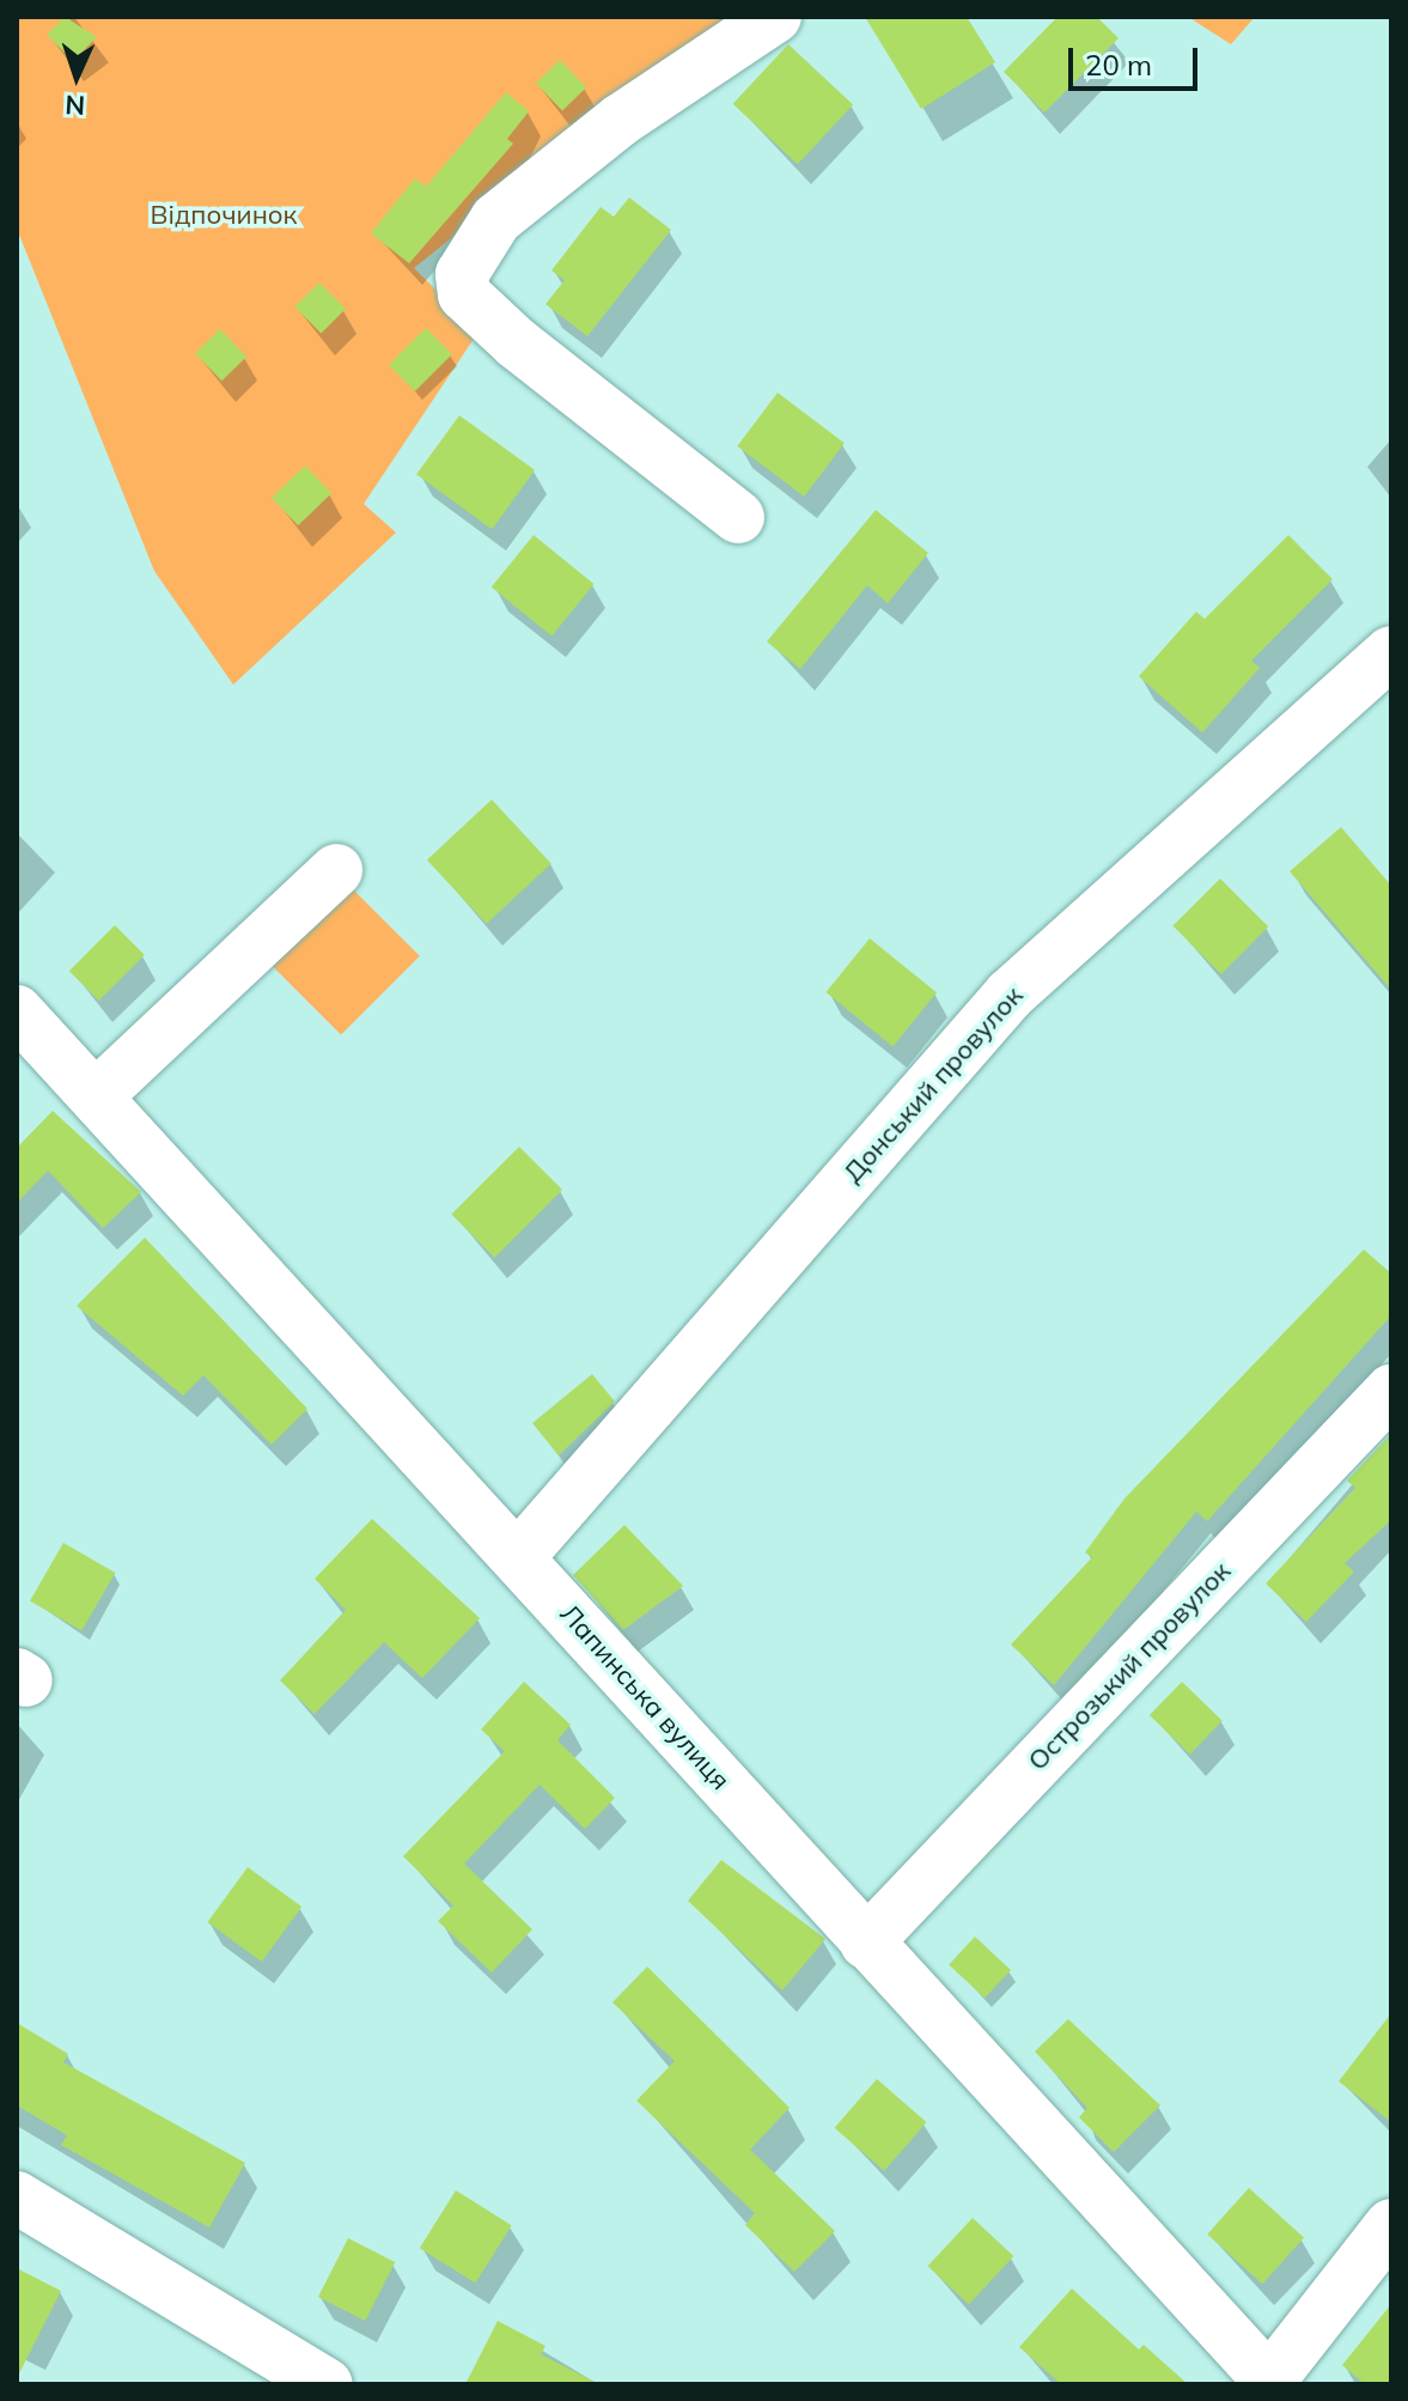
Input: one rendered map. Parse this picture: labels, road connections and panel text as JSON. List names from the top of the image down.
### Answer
{
  "streets": {
    "street": ["Донський провулок", "Острозький провулок", "Лапинська вулиця"]
  },
  "crossings": [
    ["Донський провулок", "Лапинська вулиця"],
    ["Острозький провулок", "Лапинська вулиця"]
  ],
  "parks": ["Відпочинок"],
  "scale_bar": "20 m",
  "north": "bottom"
}
